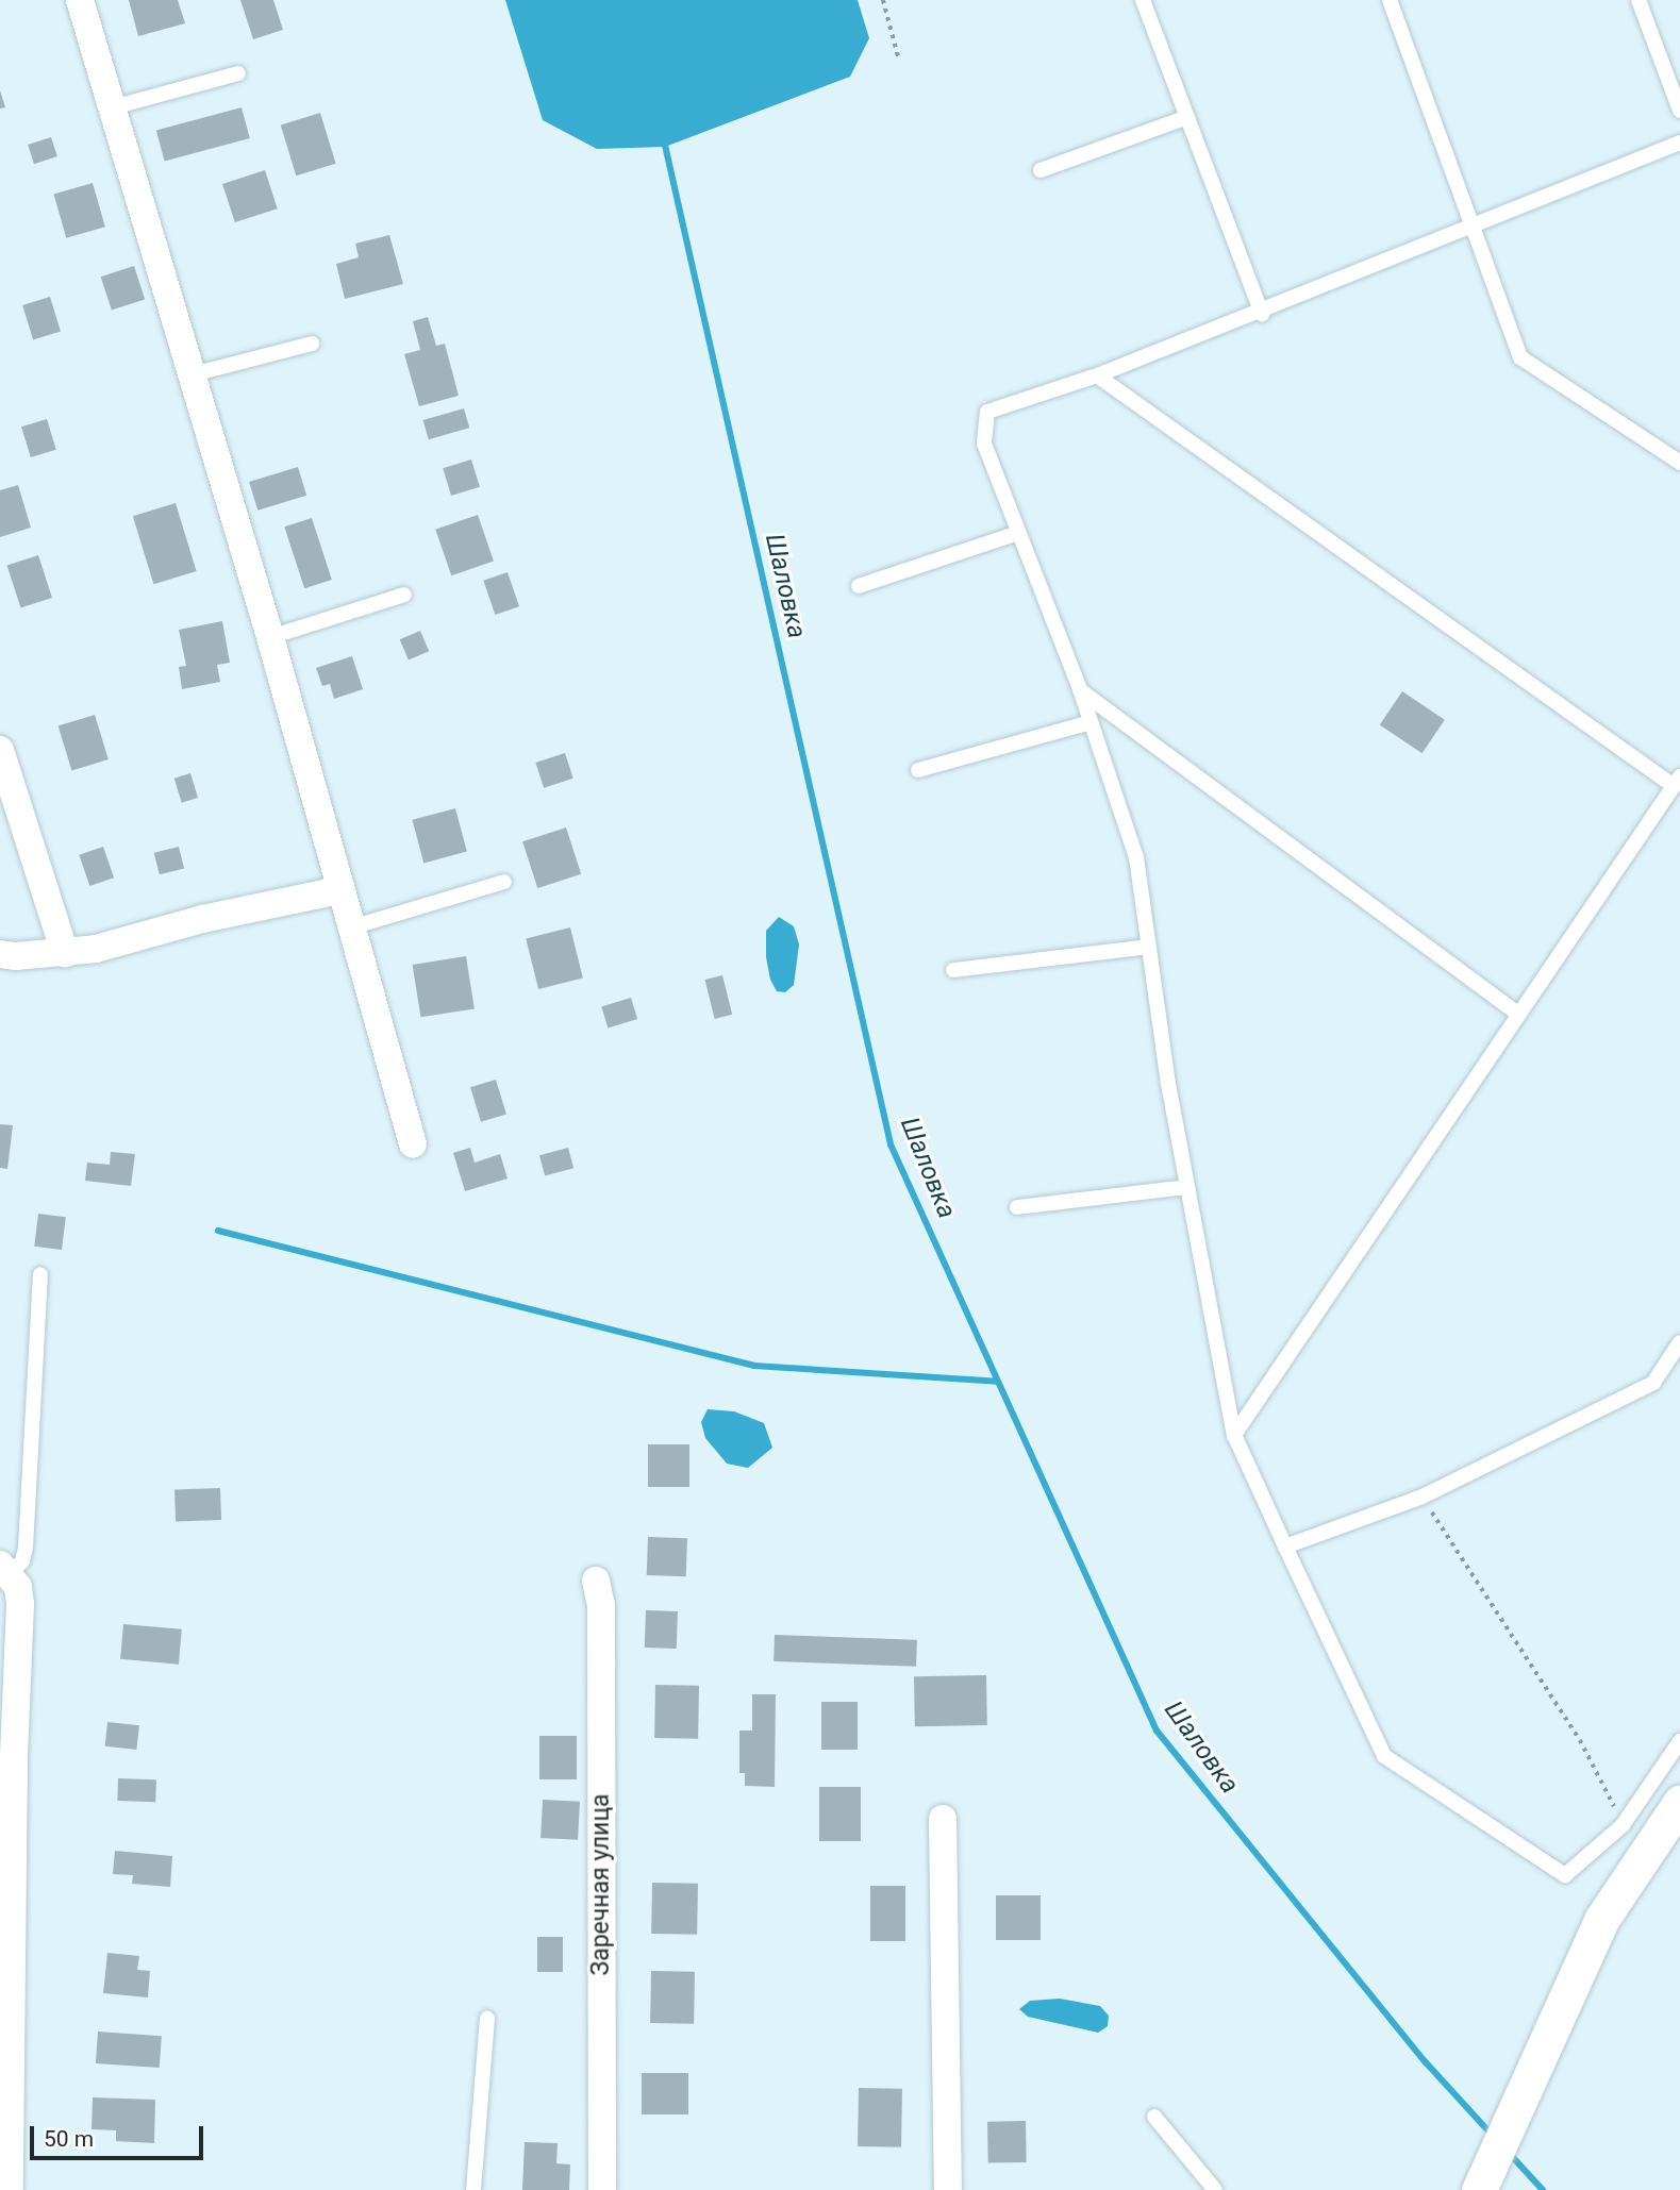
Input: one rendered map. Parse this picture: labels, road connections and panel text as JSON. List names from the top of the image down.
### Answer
{
  "streets": {
    "street": ["Заречная улица"]
  },
  "water": ["Шаловка"],
  "scale_bar": "50 m"
}
